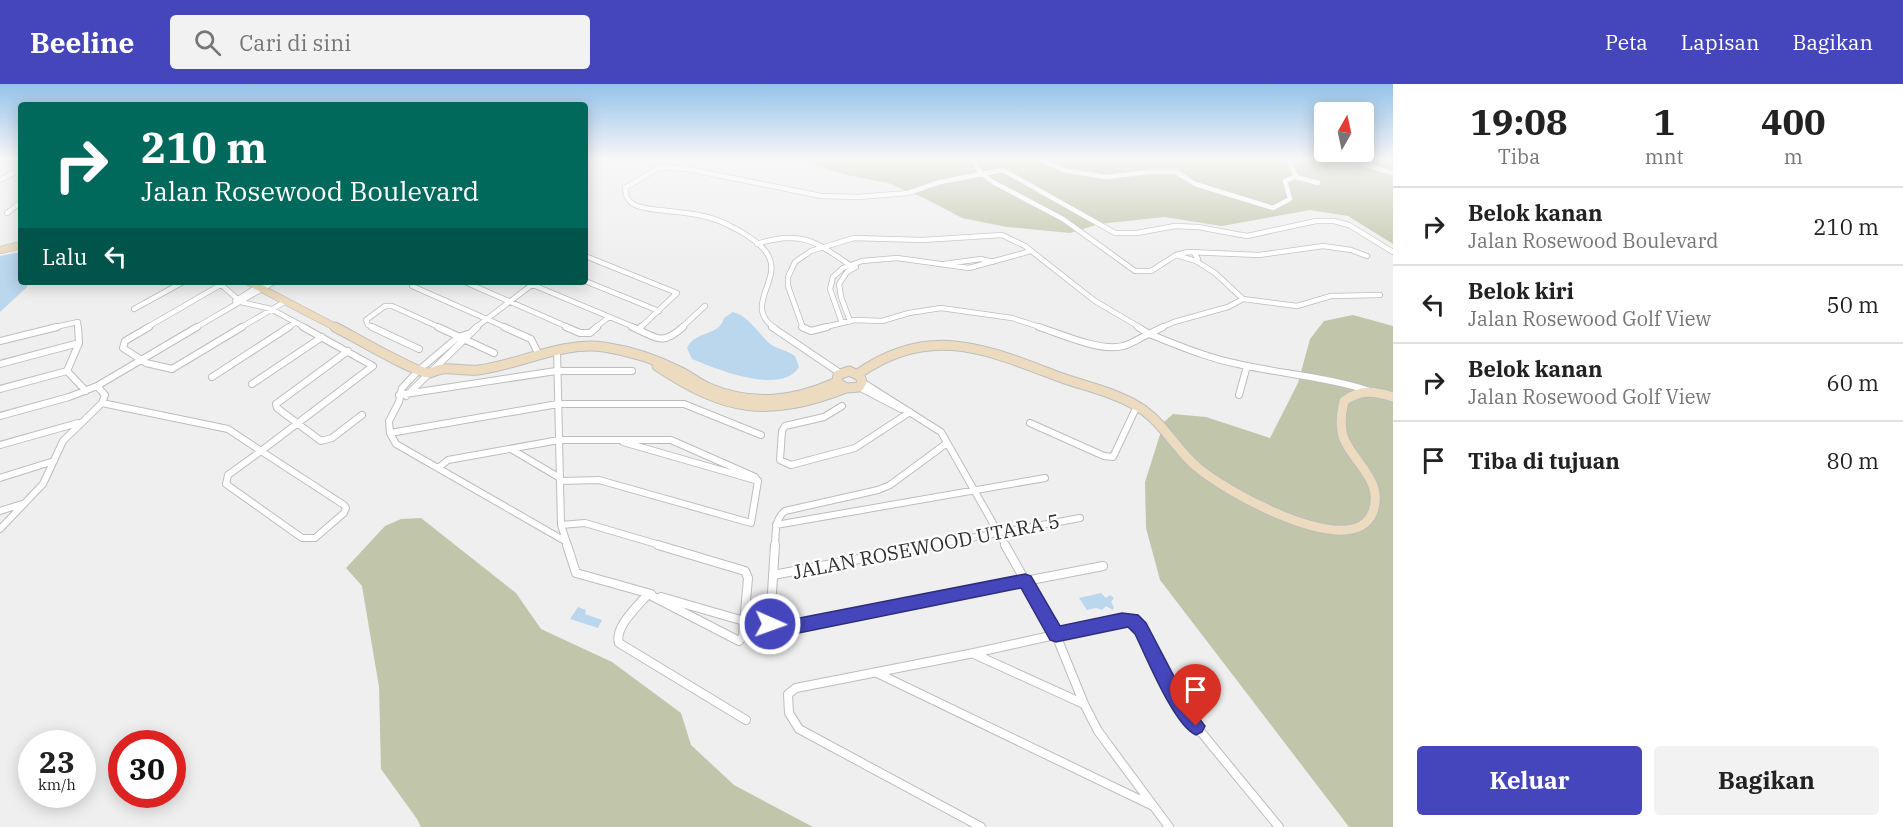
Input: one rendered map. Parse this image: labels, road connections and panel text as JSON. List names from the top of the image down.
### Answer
{
  "streets": {
    "street": ["JALAN ROSEWOOD UTARA 5"]
  },
  "north": "top",
  "page": {
    "header": "Beeline",
    "search": "Cari di sini",
    "nav": ["Peta", "Lapisan", "Bagikan"],
    "eta": [
      "19:08",
      "Tiba",
      "1",
      "mnt",
      "400",
      "m"
    ],
    "turn": ["210 m", "Jalan Rosewood Boulevard"],
    "list": [
      {
        "name": "Belok kanan",
        "note": "Jalan Rosewood Boulevard",
        "value": "210 m"
      },
      {
        "name": "Belok kiri",
        "note": "Jalan Rosewood Golf View",
        "value": "50 m"
      },
      {
        "name": "Belok kanan",
        "note": "Jalan Rosewood Golf View",
        "value": "60 m"
      },
      {
        "name": "Tiba di tujuan",
        "value": "80 m"
      }
    ],
    "then": "Lalu",
    "speed": "23 km/h",
    "limit": "30",
    "buttons": ["Keluar", "Bagikan"]
  }
}
